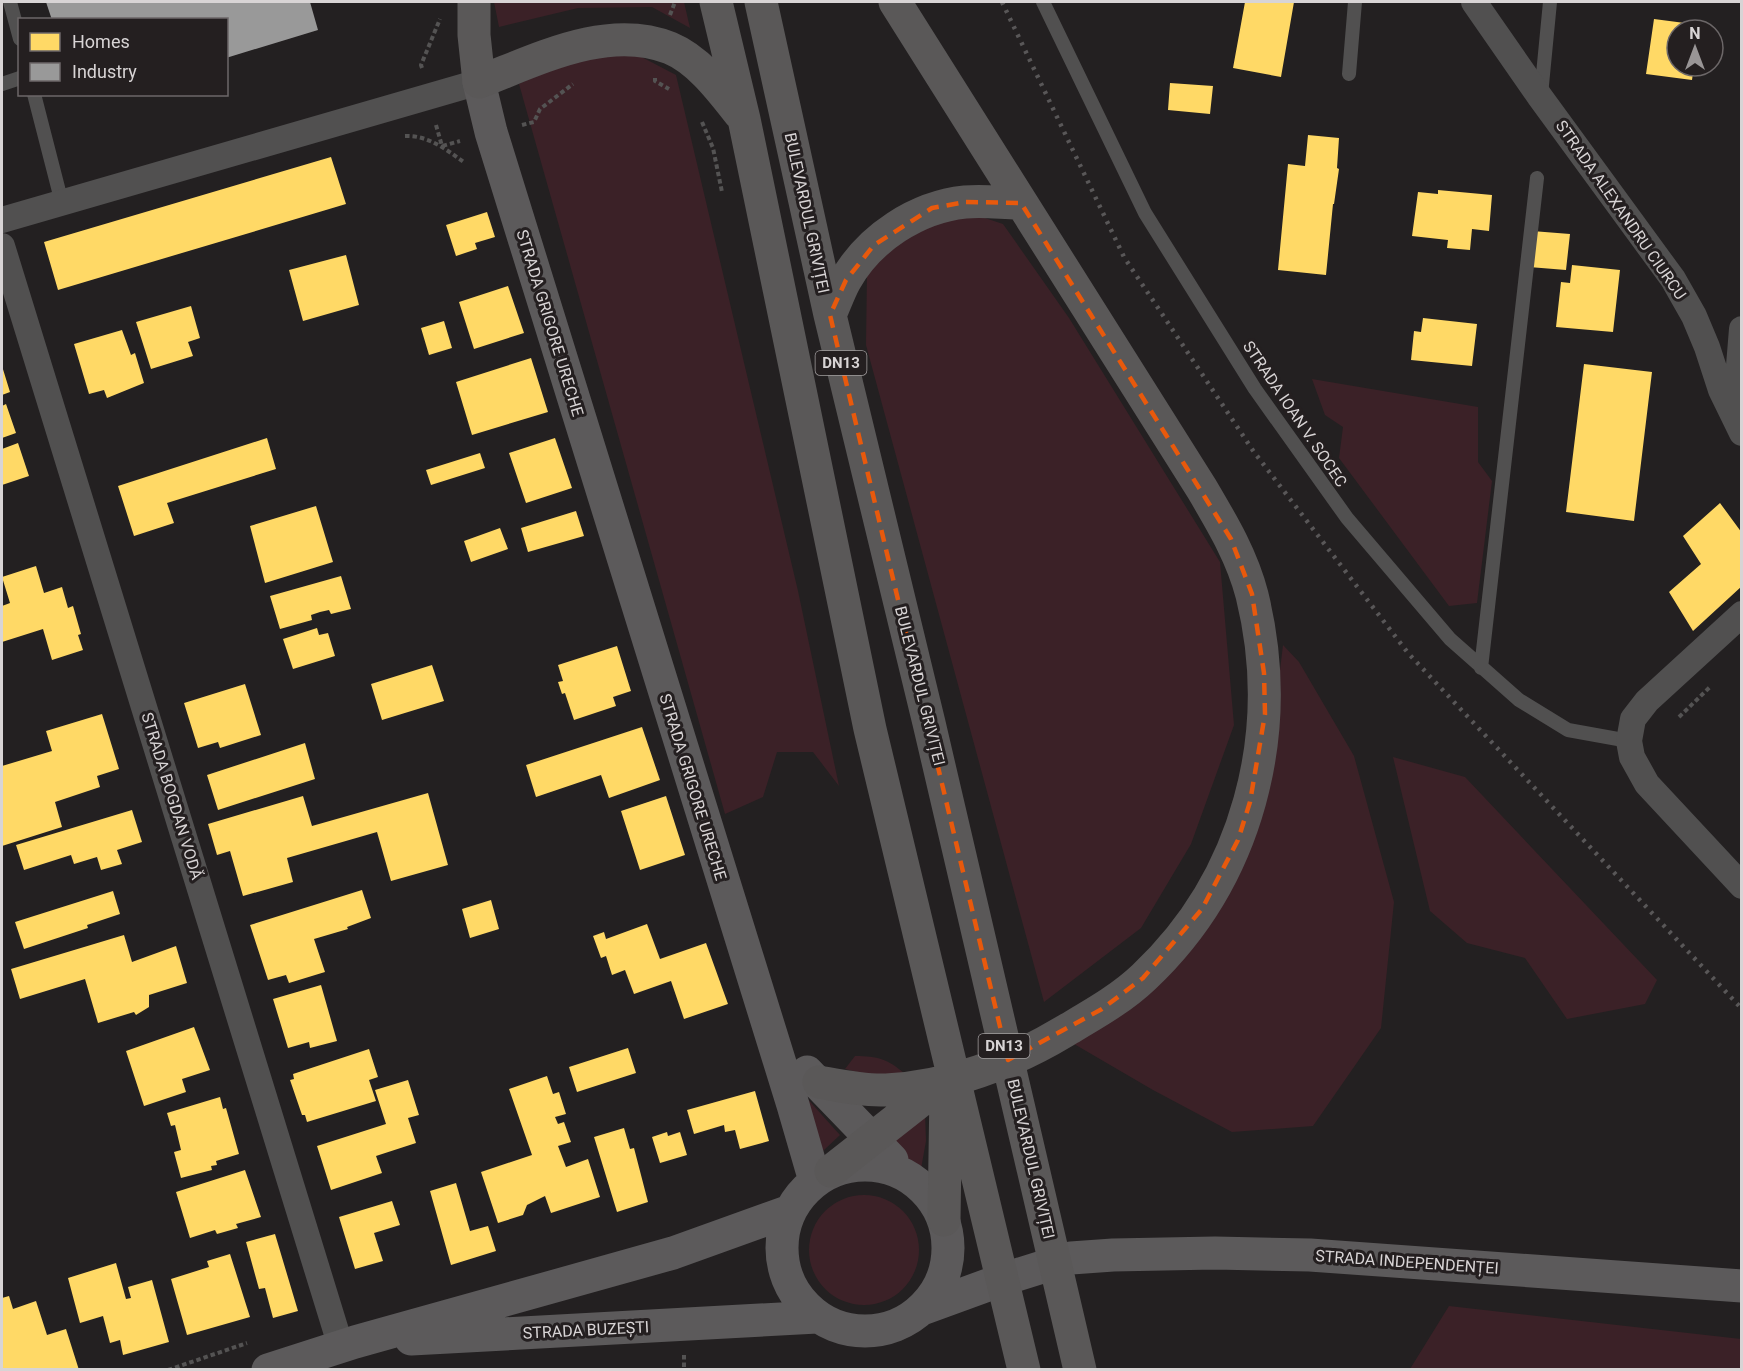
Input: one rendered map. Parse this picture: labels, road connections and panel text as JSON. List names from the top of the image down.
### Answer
{
  "streets": {
    "main road": [
      "BULEVARDUL GRIVIȚEI",
      "STRADA GRIGORE URECHE",
      "DN13",
      "STRADA INDEPENDENȚEI",
      "STRADA BUZEȘTI"
    ],
    "street": ["STRADA ALEXANDRU CIURCU", "STRADA BOGDAN VODĂ"],
    "lane": ["STRADA IOAN V. SOCEC"]
  },
  "crossings": [
    ["STRADA GRIGORE URECHE", "STRADA INDEPENDENȚEI"],
    ["STRADA GRIGORE URECHE", "STRADA BUZEȘTI"],
    ["STRADA BOGDAN VODĂ", "STRADA BUZEȘTI"],
    ["STRADA INDEPENDENȚEI", "STRADA BUZEȘTI"]
  ],
  "legend": ["Homes", "Industry"],
  "north": "top"
}
